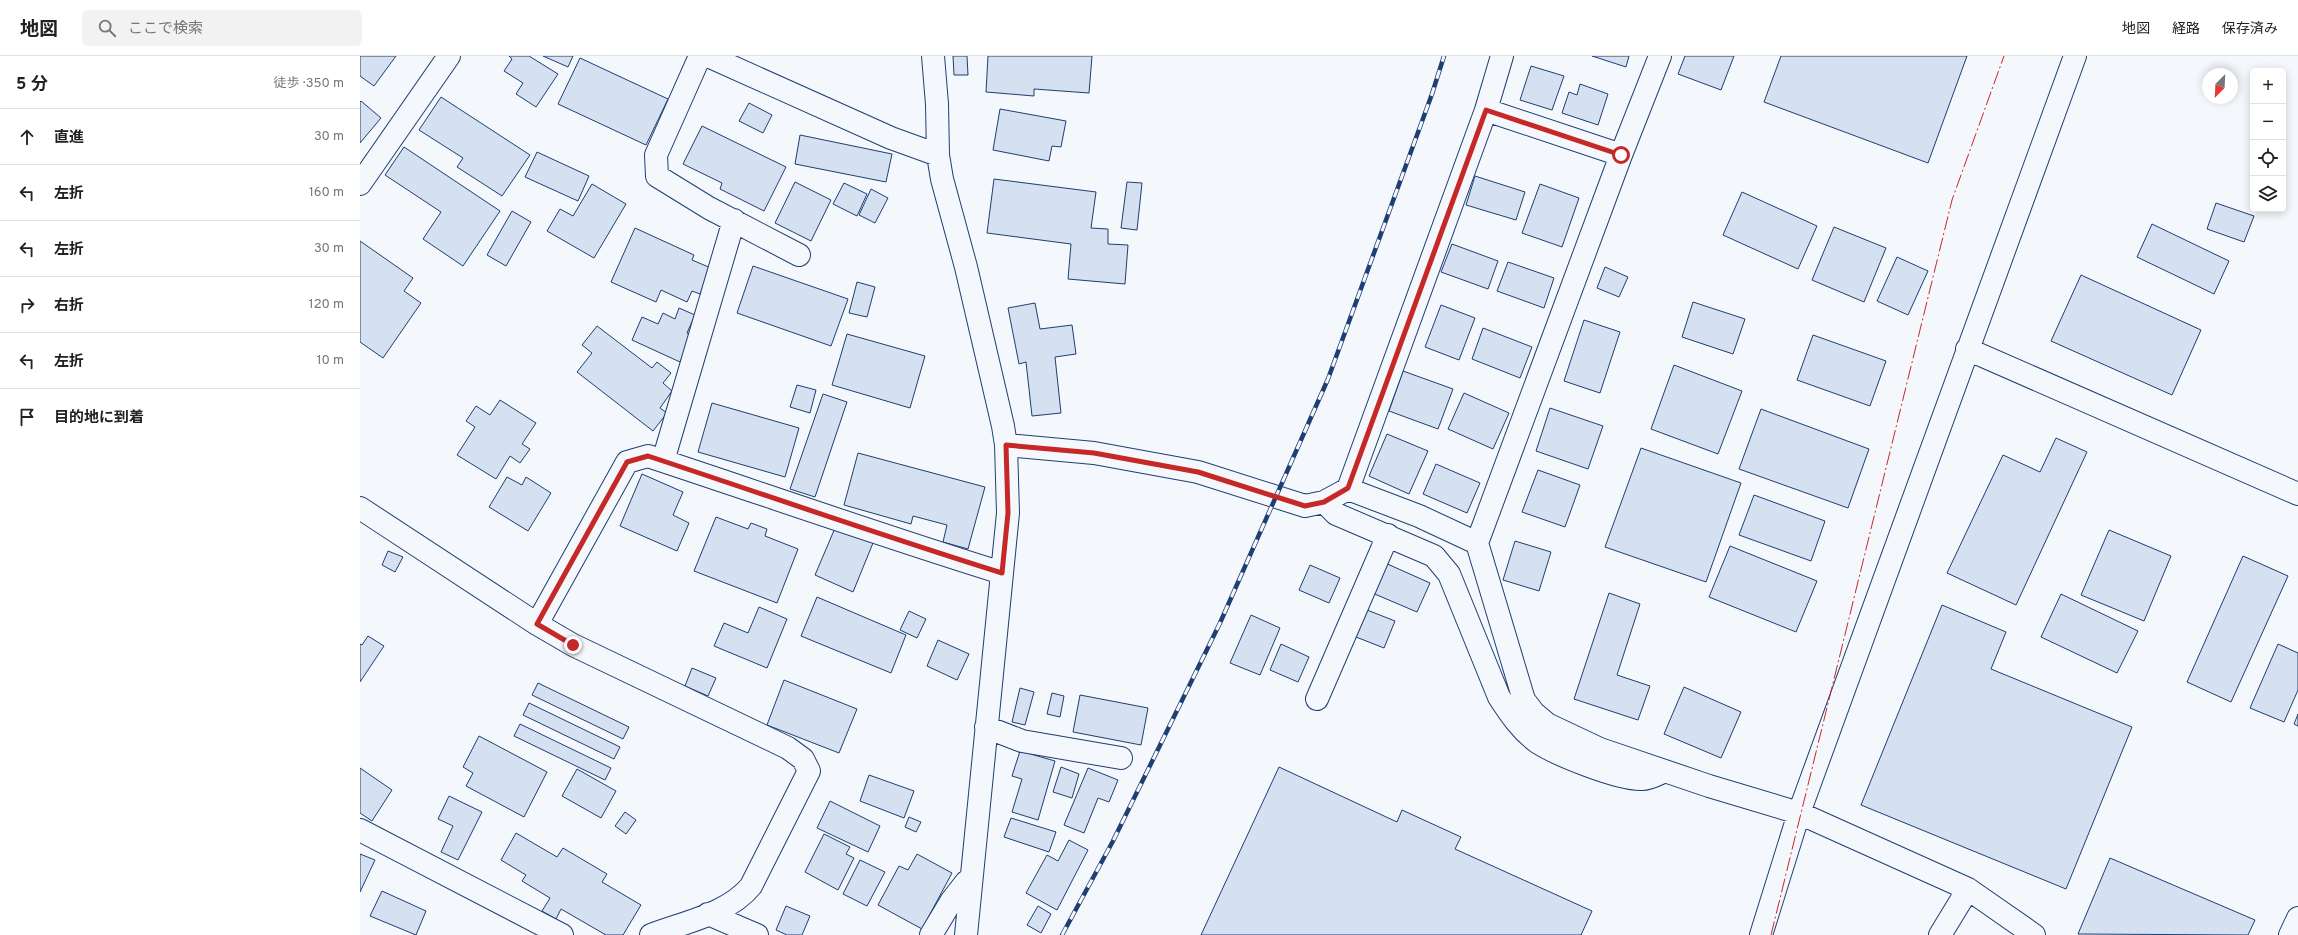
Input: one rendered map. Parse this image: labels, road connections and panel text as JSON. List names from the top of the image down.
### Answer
{
  "north": "bottom left",
  "page": {
    "header": "地図",
    "search": "ここで検索",
    "nav": ["地図", "経路", "保存済み"],
    "heading": ["5 分", "徒歩 · 350 m"],
    "map_buttons": ["+", "−"],
    "list": [
      ["直進", "30 m"],
      ["左折", "160 m"],
      ["左折", "30 m"],
      ["右折", "120 m"],
      ["左折", "10 m"],
      "目的地に到着"
    ]
  }
}
